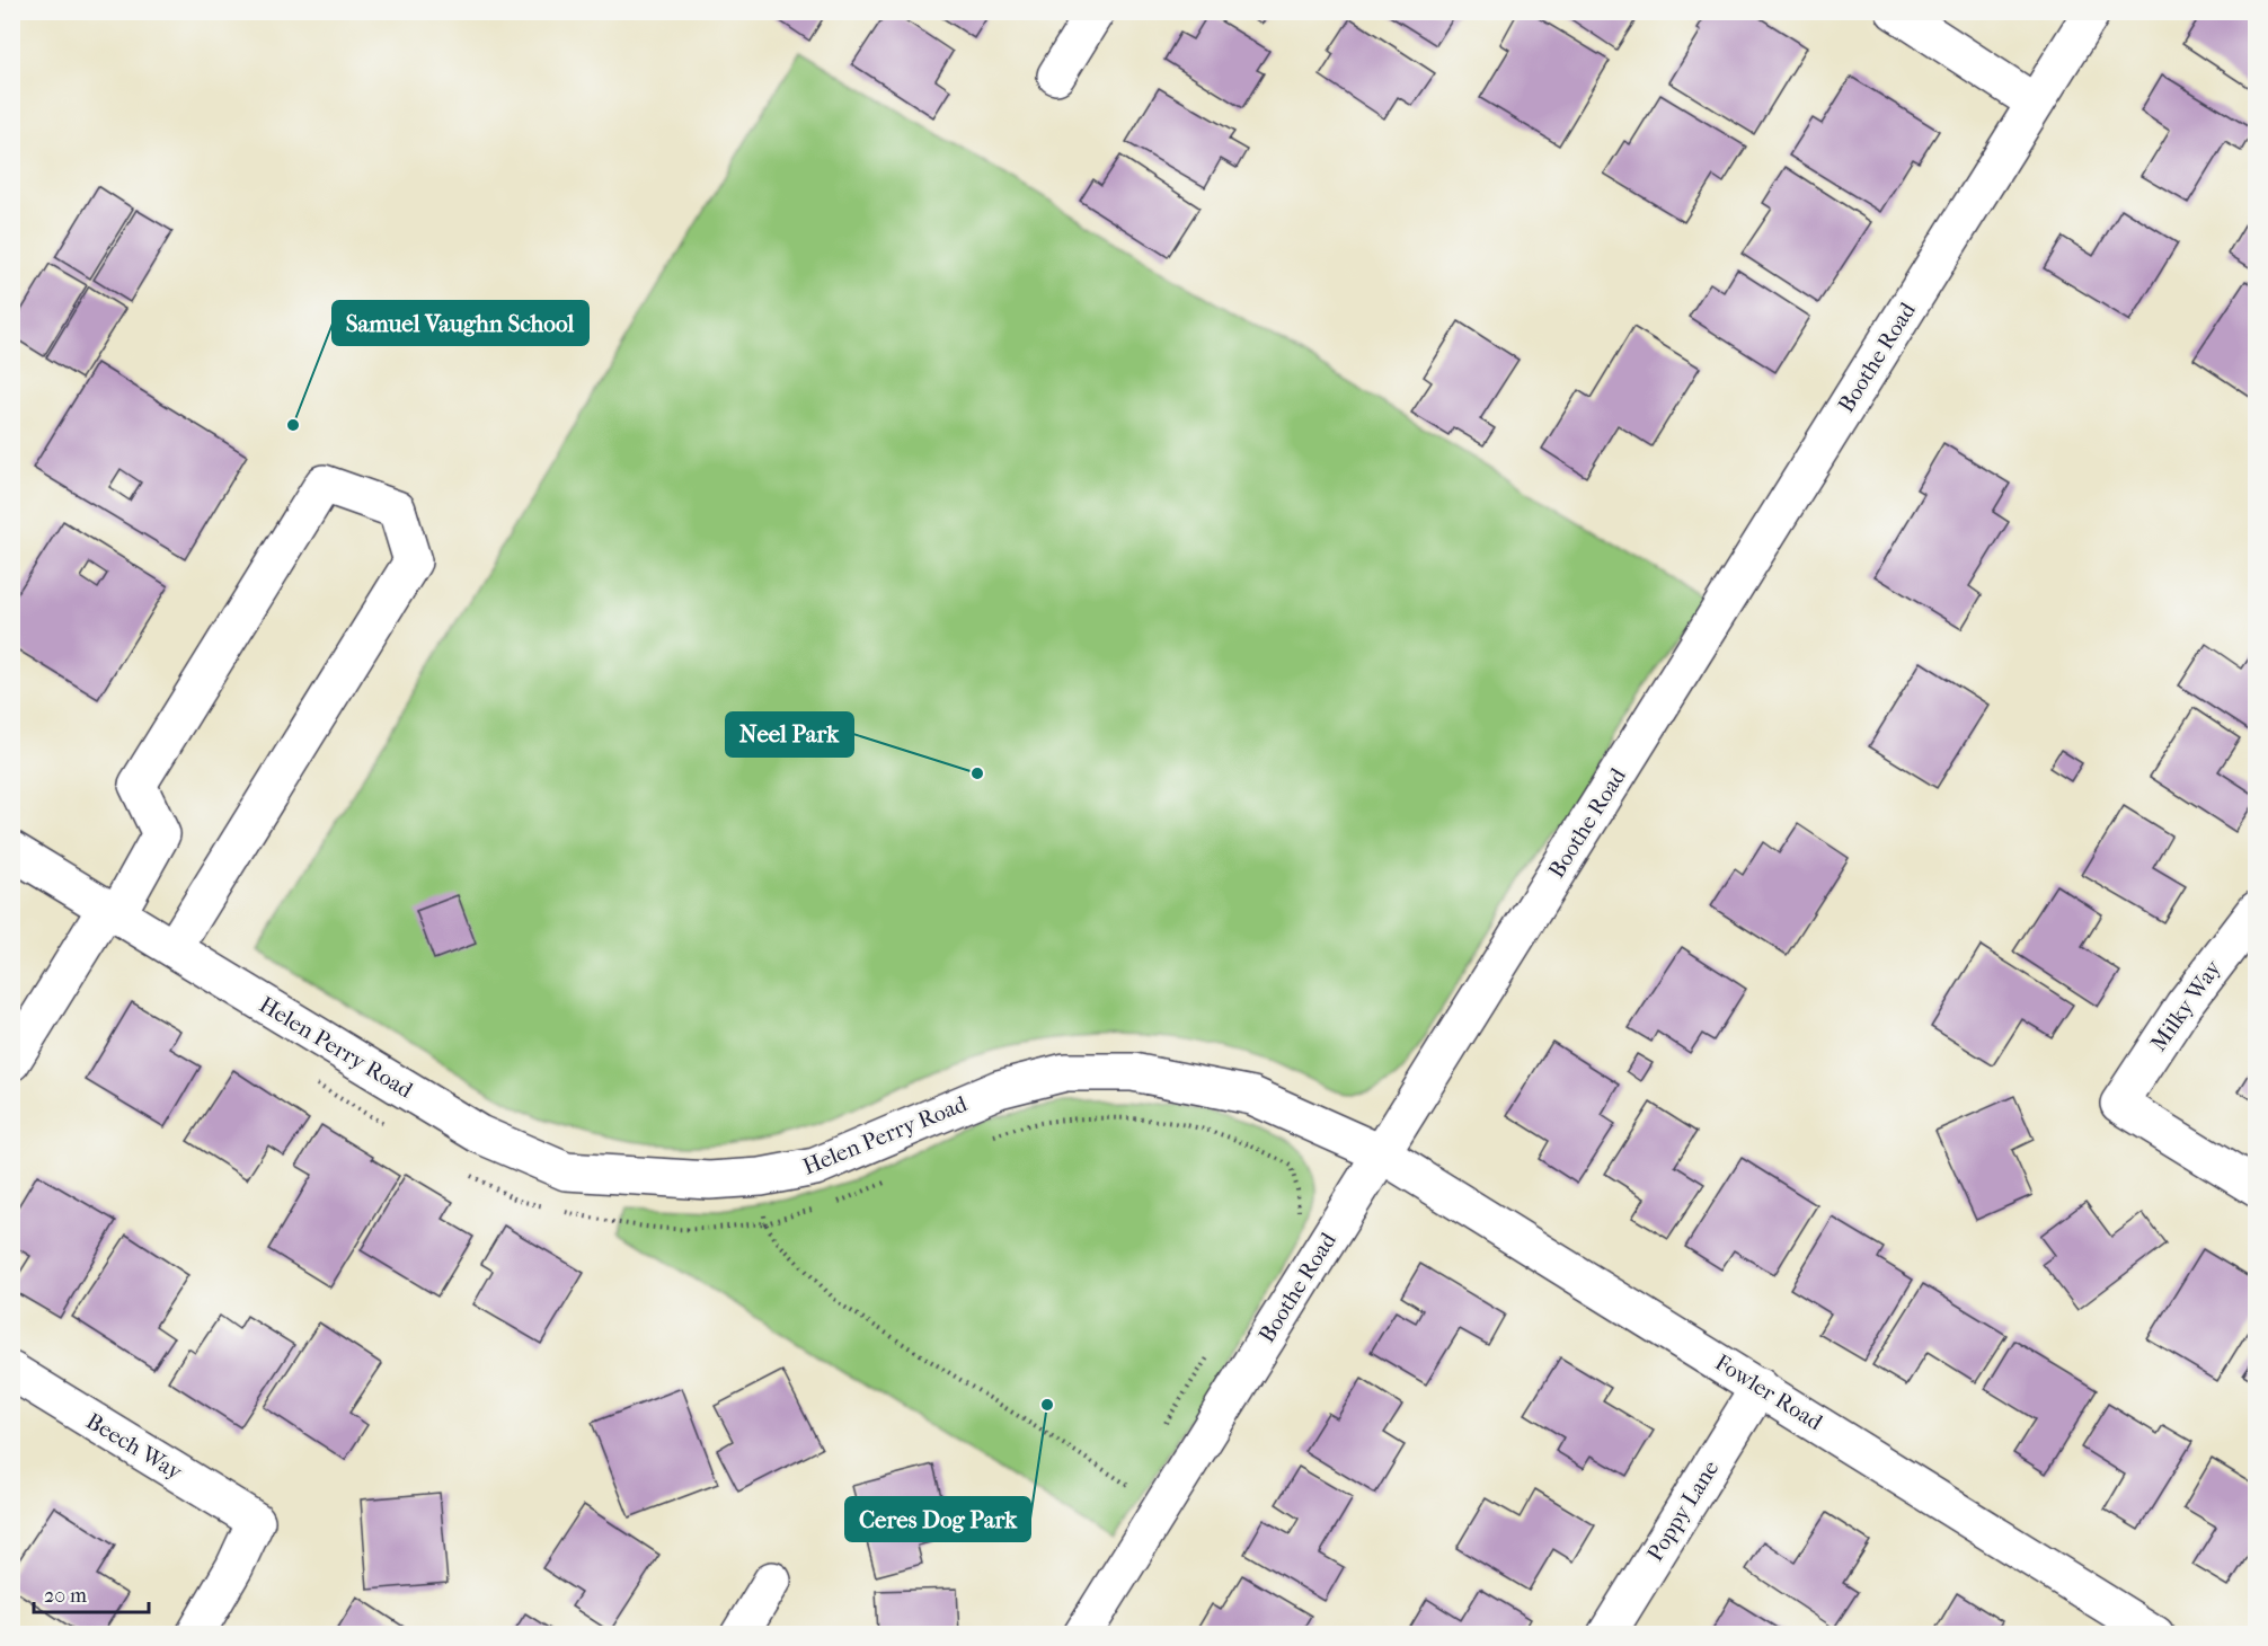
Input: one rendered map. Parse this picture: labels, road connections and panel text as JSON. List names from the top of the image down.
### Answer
{
  "streets": {
    "street": [
      "Boothe Road",
      "Milky Way",
      "Helen Perry Road",
      "Fowler Road",
      "Beech Way",
      "Poppy Lane"
    ]
  },
  "crossings": [
    ["Boothe Road", "Helen Perry Road"],
    ["Boothe Road", "Fowler Road"],
    ["Helen Perry Road", "Fowler Road"],
    ["Fowler Road", "Poppy Lane"]
  ],
  "places": ["Samuel Vaughn School", "Neel Park", "Ceres Dog Park"],
  "scale_bar": "20 m"
}
